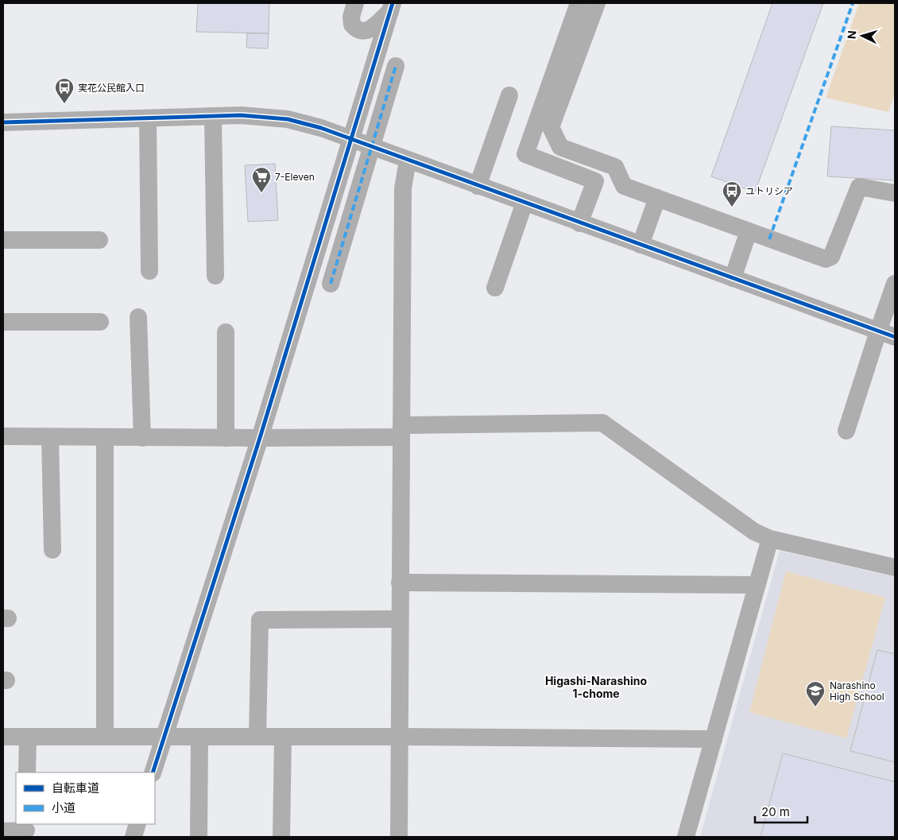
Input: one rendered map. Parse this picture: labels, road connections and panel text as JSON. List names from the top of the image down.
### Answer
{
  "districts": ["Higashi-Narashino 1-chome"],
  "places": {
    "bus stop": ["実花公民館入口", "ユトリシア"],
    "supermarket": ["7-Eleven"],
    "school or university": ["Narashino High School"]
  },
  "legend": ["自転車道", "小道"],
  "scale_bar": "20 m",
  "north": "left"
}
